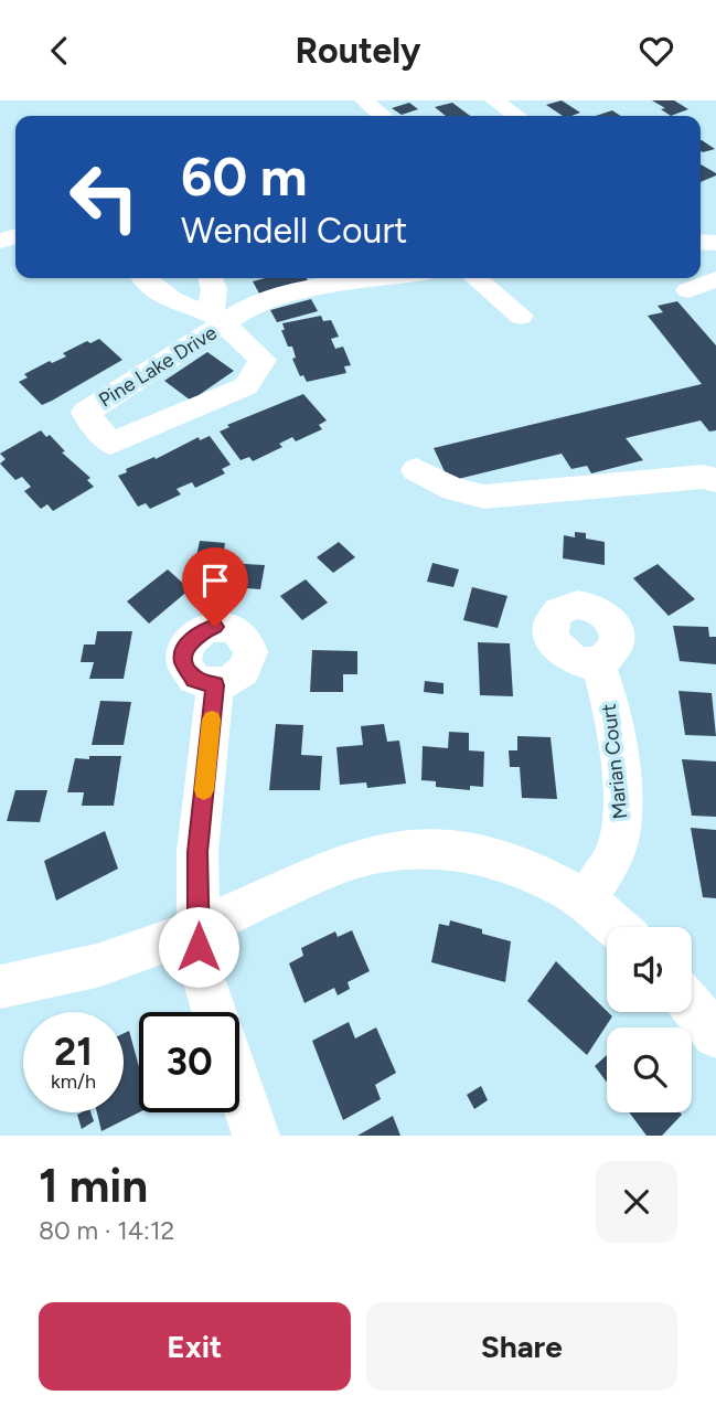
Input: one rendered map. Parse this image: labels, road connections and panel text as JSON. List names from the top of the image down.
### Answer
{
  "streets": {
    "street": ["Pine Lake Drive", "Marian Court"]
  },
  "page": {
    "header": "Routely",
    "turn": ["60 m", "Wendell Court"],
    "speed": "21 km/h",
    "limit": "30",
    "heading": ["1 min", "80 m · 14:12"],
    "buttons": ["Exit", "Share"]
  }
}
